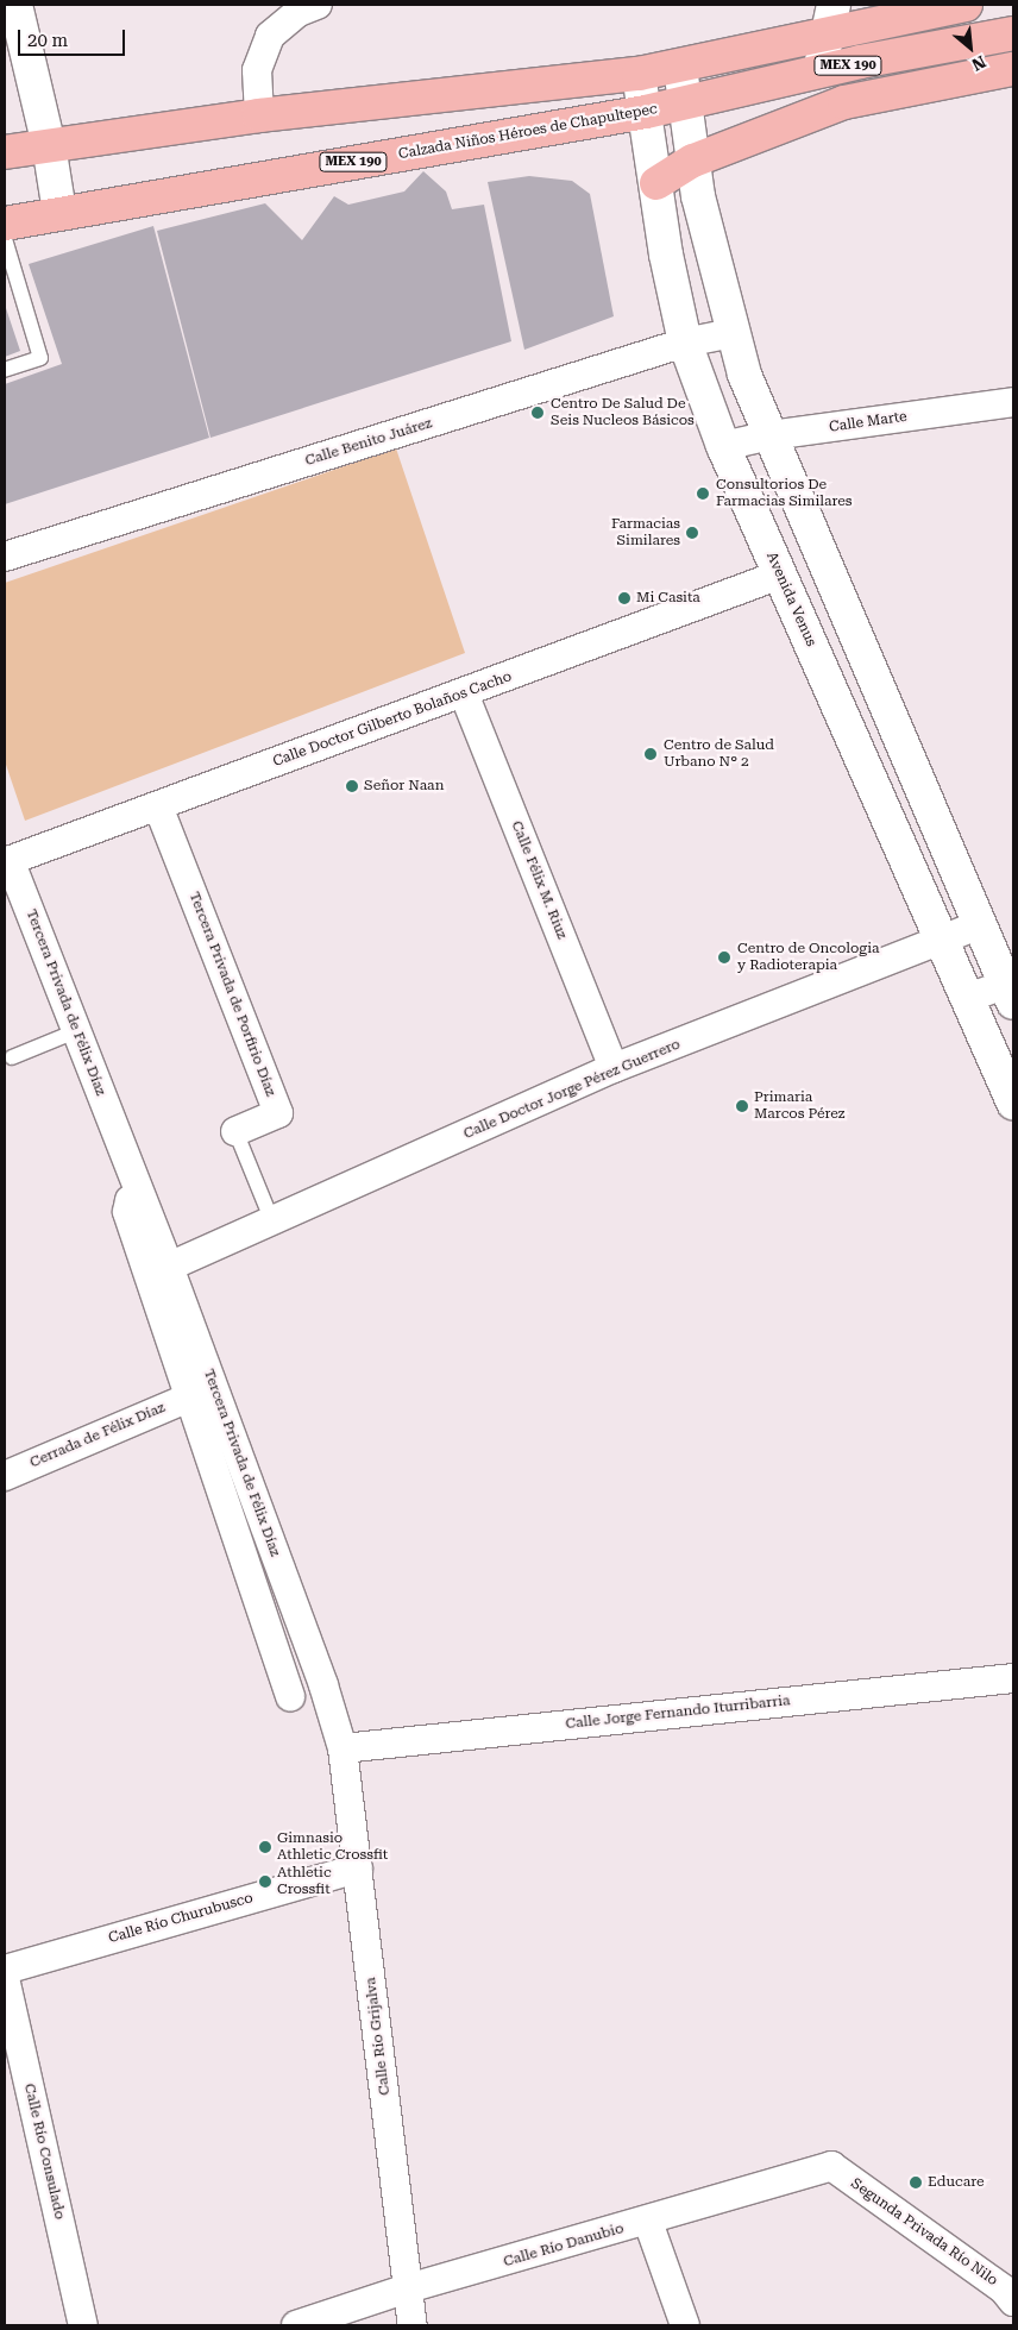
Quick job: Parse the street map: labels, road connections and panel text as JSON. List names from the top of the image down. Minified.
{"streets":{"main road":["MEX 190","Calzada Niños Héroes de Chapultepec","Avenida Venus"],"street":["Calle Marte","Calle Benito Juárez","Calle Doctor Gilberto Bolaños Cacho","Calle Félix M. Riuz","Tercera Privada de Porfirio Díaz","Tercera Privada de Félix Díaz","Calle Doctor Jorge Pérez Guerrero","Cerrada de Félix Díaz","Calle Jorge Fernando Iturribarria","Calle Río Churubusco","Calle Río Grijalva","Calle Río Consulado","Segunda Privada Río Nilo","Calle Río Danubio"]},"crossings":[["MEX 190","Avenida Venus"],["Calzada Niños Héroes de Chapultepec","Avenida Venus"],["Calle Marte","Avenida Venus"],["Calle Benito Juárez","Avenida Venus"],["Avenida Venus","Calle Doctor Gilberto Bolaños Cacho"],["Avenida Venus","Calle Doctor Jorge Pérez Guerrero"],["Calle Doctor Gilberto Bolaños Cacho","Calle Félix M. Riuz"],["Calle Doctor Gilberto Bolaños Cacho","Tercera Privada de Porfirio Díaz"],["Calle Doctor Gilberto Bolaños Cacho","Tercera Privada de Félix Díaz"],["Calle Félix M. Riuz","Calle Doctor Jorge Pérez Guerrero"],["Tercera Privada de Porfirio Díaz","Calle Doctor Jorge Pérez Guerrero"],["Tercera Privada de Félix Díaz","Calle Doctor Jorge Pérez Guerrero"],["Tercera Privada de Félix Díaz","Cerrada de Félix Díaz"],["Tercera Privada de Félix Díaz","Calle Jorge Fernando Iturribarria"],["Tercera Privada de Félix Díaz","Calle Río Grijalva"],["Calle Jorge Fernando Iturribarria","Calle Río Grijalva"],["Calle Río Churubusco","Calle Río Grijalva"],["Calle Río Grijalva","Calle Río Danubio"],["Segunda Privada Río Nilo","Calle Río Danubio"]],"places":["Centro De Salud De Seis Nucleos Básicos","Consultorios De Farmacias Similares","Farmacias Similares","Mi Casita","Centro de Salud Urbano N° 2","Señor Naan","Centro de Oncologia y Radioterapia","Primaria Marcos Pérez","Gimnasio Athletic Crossfit","Athletic Crossfit","Educare"],"scale_bar":"20 m","north":"bottom right"}
